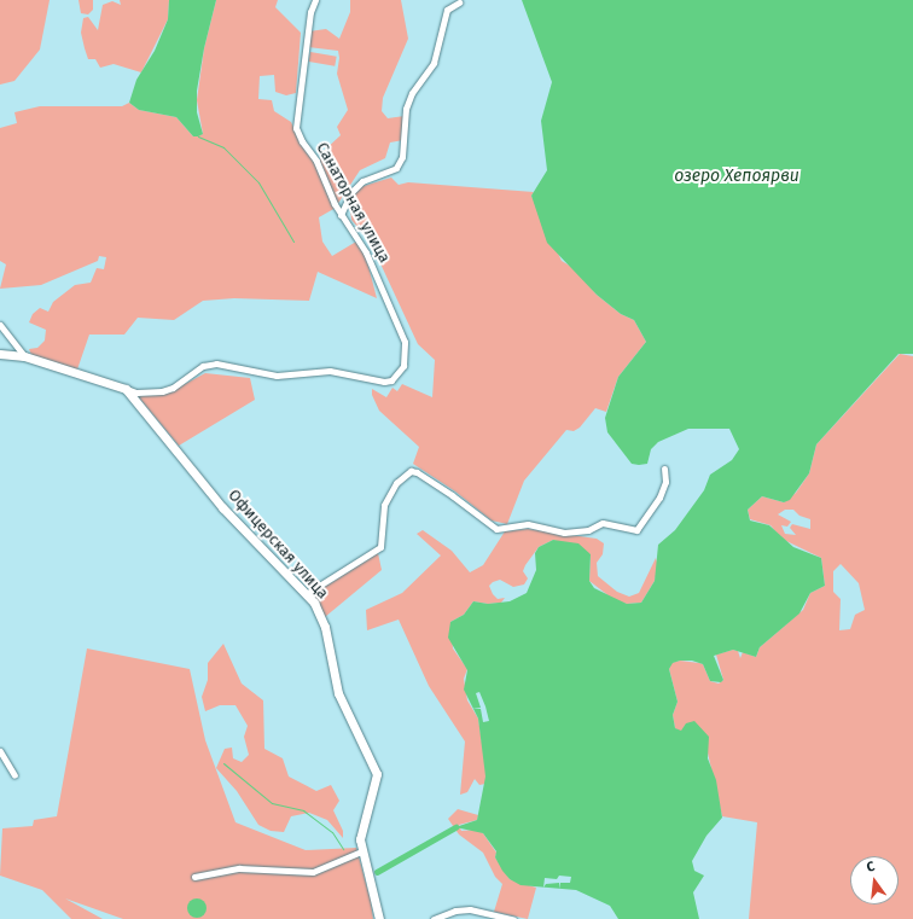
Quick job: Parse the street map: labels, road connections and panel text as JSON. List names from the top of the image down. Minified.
{"streets":{"street":["Санаторная улица","Офицерская улица"]},"crossings":[["Санаторная улица","Офицерская улица"]],"water":["озеро Хепоярви"],"north":"top"}
